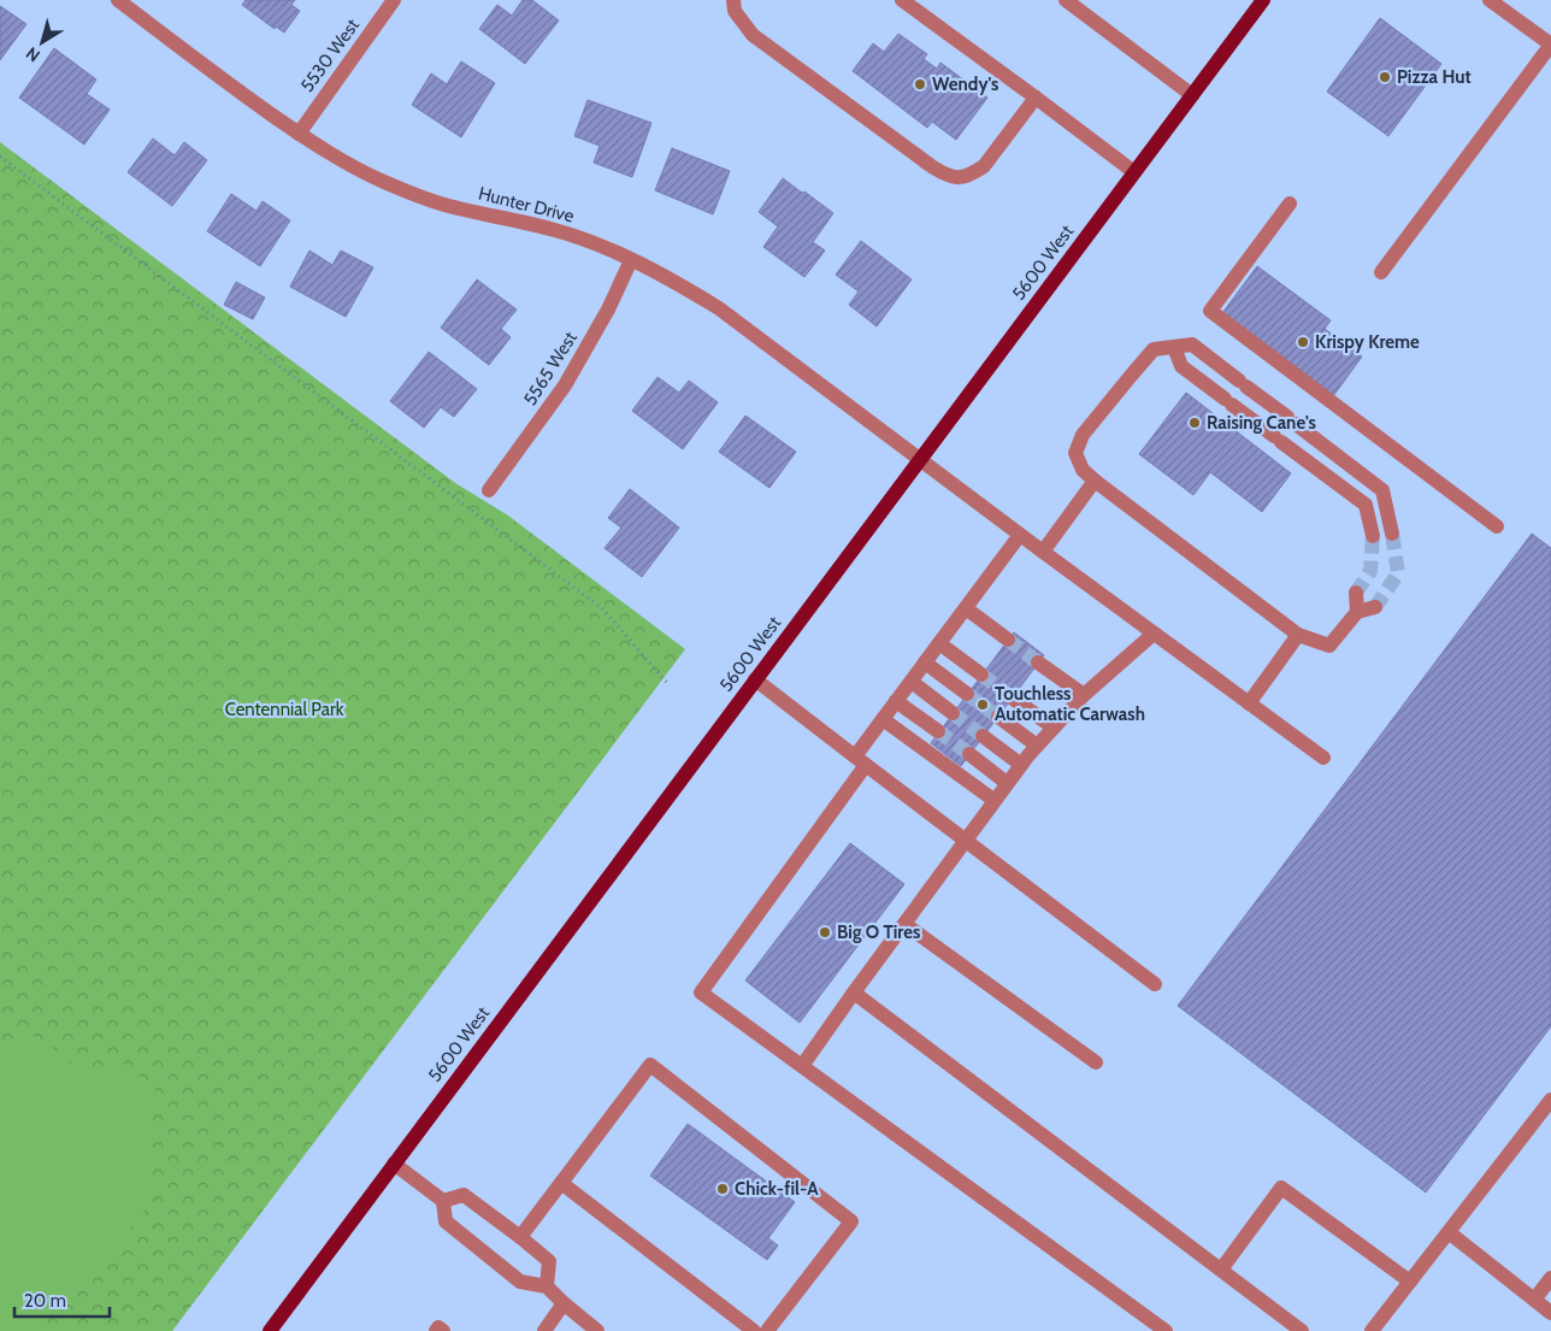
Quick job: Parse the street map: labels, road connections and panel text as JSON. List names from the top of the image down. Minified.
{"streets":{"main road":["5600 West"],"street":["5530 West","Hunter Drive","5565 West"]},"crossings":[["5530 West","Hunter Drive"],["Hunter Drive","5600 West"],["Hunter Drive","5565 West"]],"parks":["Centennial Park"],"places":["Pizza Hut","Wendy's","Krispy Kreme","Raising Cane's","Touchless Automatic Carwash","Big O Tires","Chick-fil-A"],"scale_bar":"20 m","north":"bottom left"}
